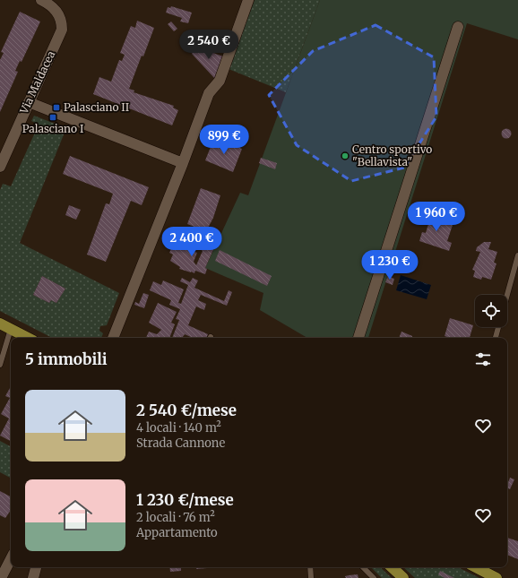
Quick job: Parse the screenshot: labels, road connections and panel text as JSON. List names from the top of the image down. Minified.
{"streets":{"street":["Via Maldacea"]},"places":{"transit":["Palasciano II","Palasciano I"],"other":["Centro sportivo \"Bellavista\""]},"page":{"price":["2 540 €","899 €","1 960 €","2 400 €","1 230 €"],"heading":"5 immobili","list":[{"name":"2 540 €/mese","note":"4 locali · 140 m² · Strada Cannone"},{"name":"1 230 €/mese","note":"2 locali · 76 m² · Appartamento"}]}}
